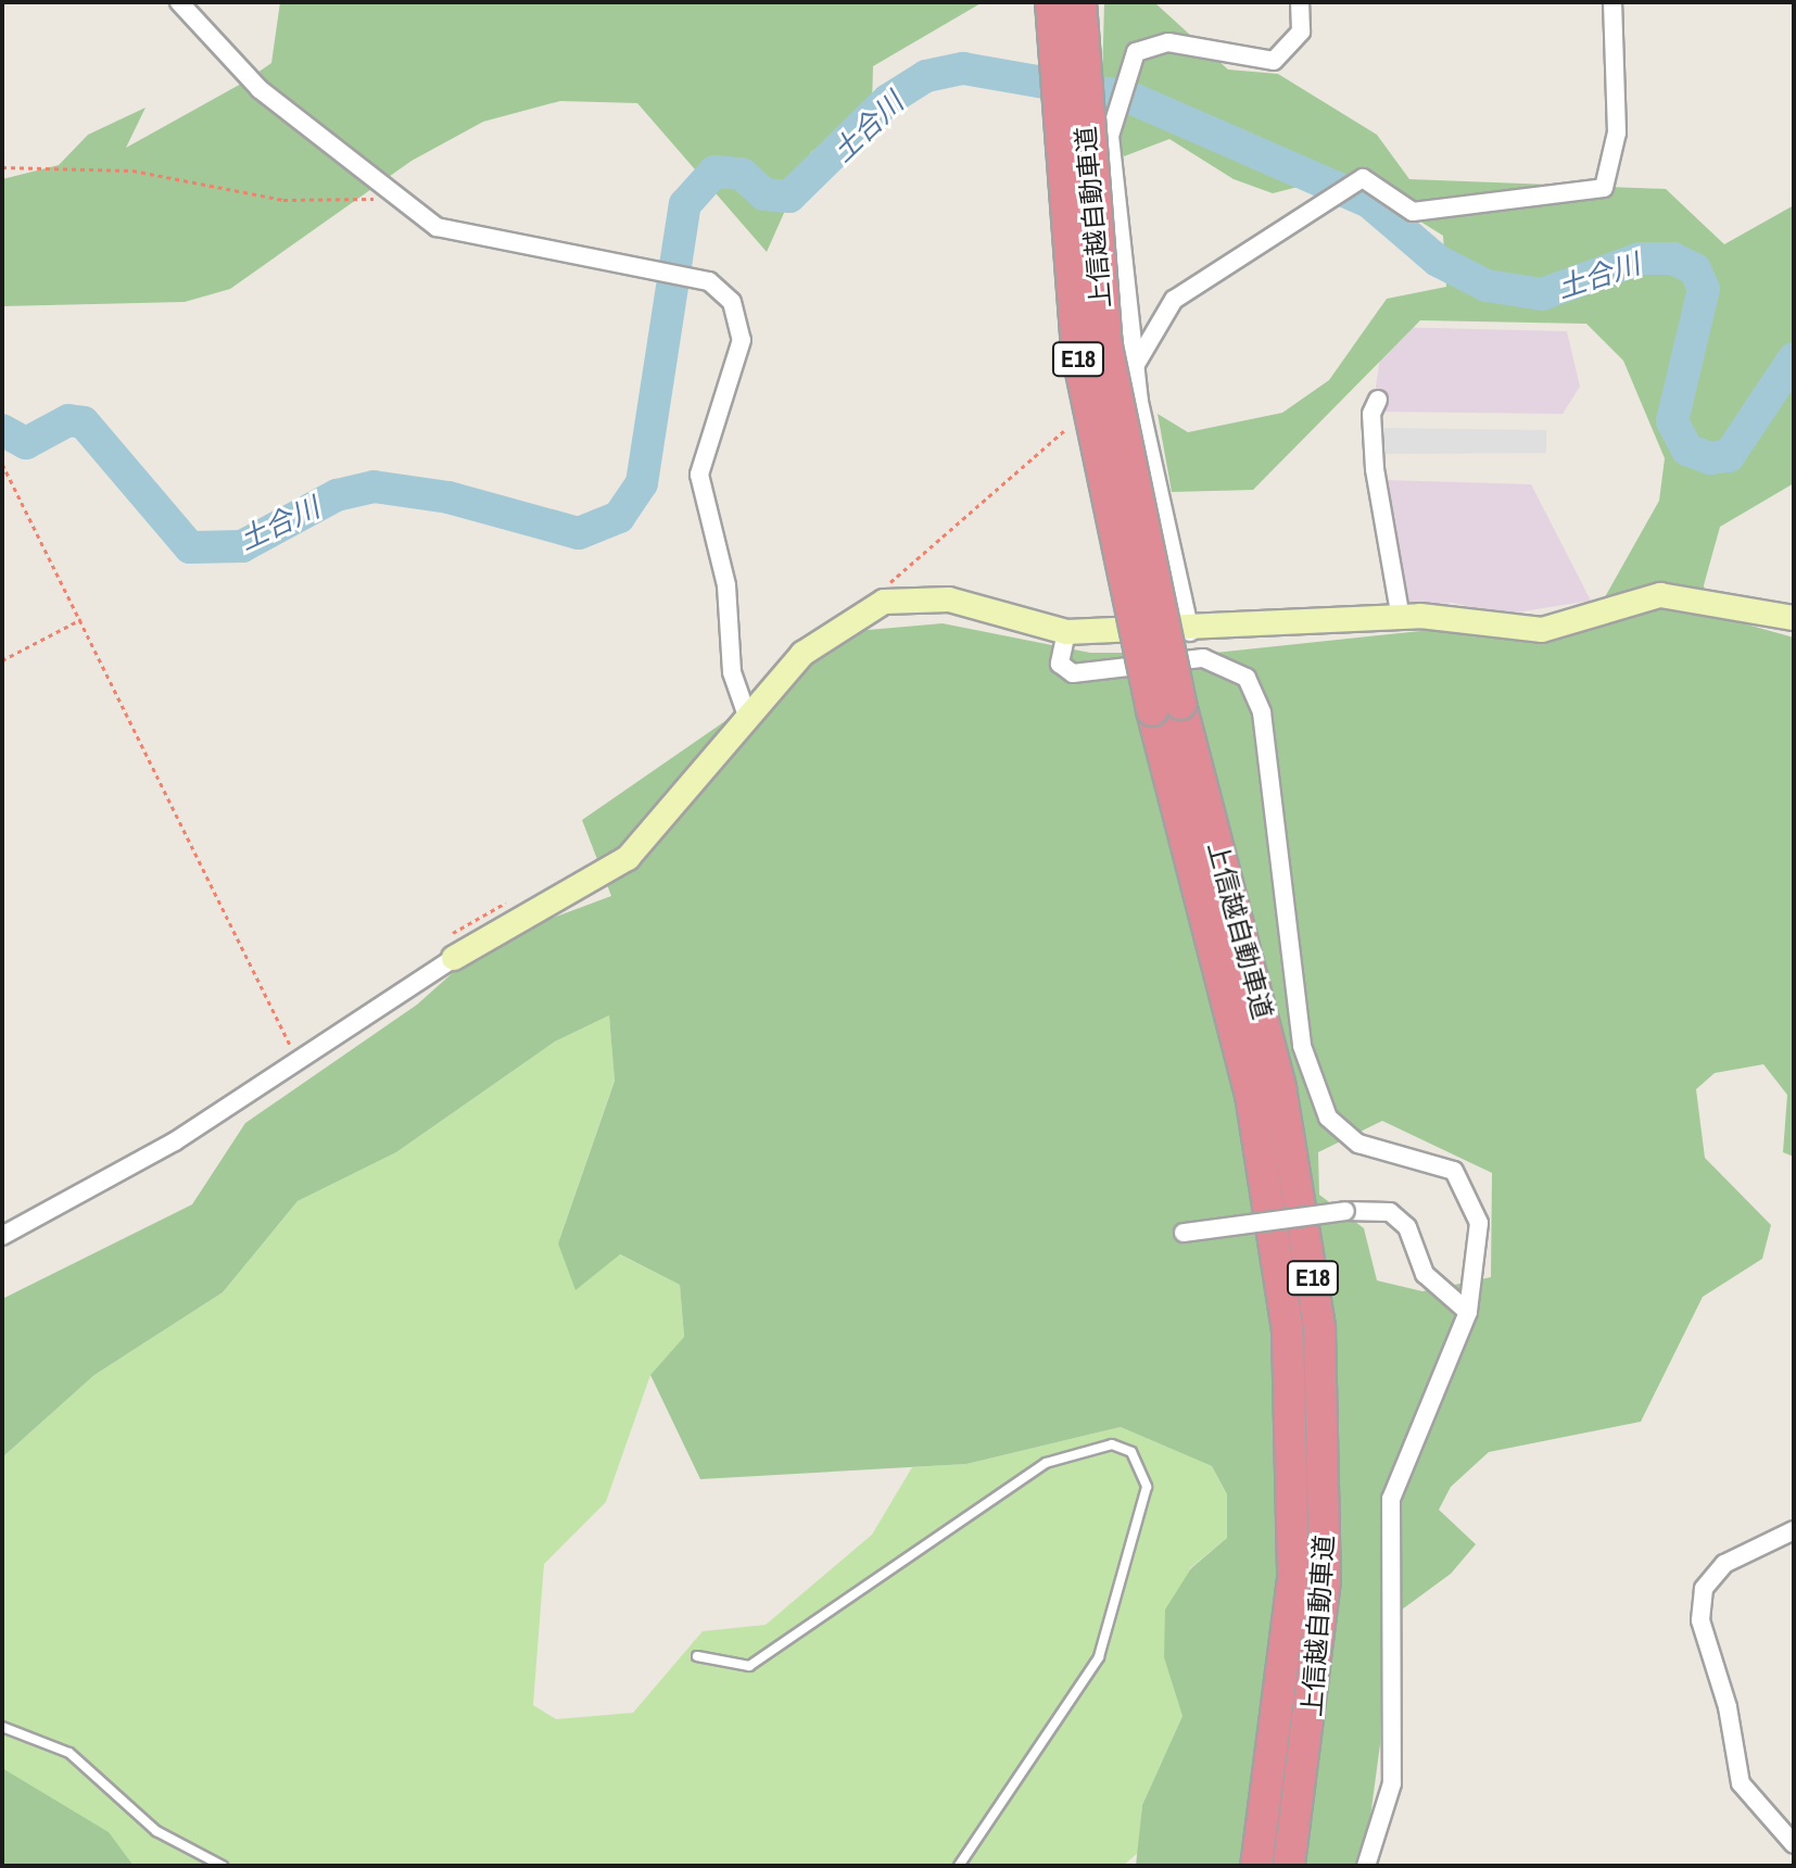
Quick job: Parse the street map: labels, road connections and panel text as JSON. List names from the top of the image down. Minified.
{"streets":{"highway":["上信越自動車道","E18"]},"water":["土合川"]}
